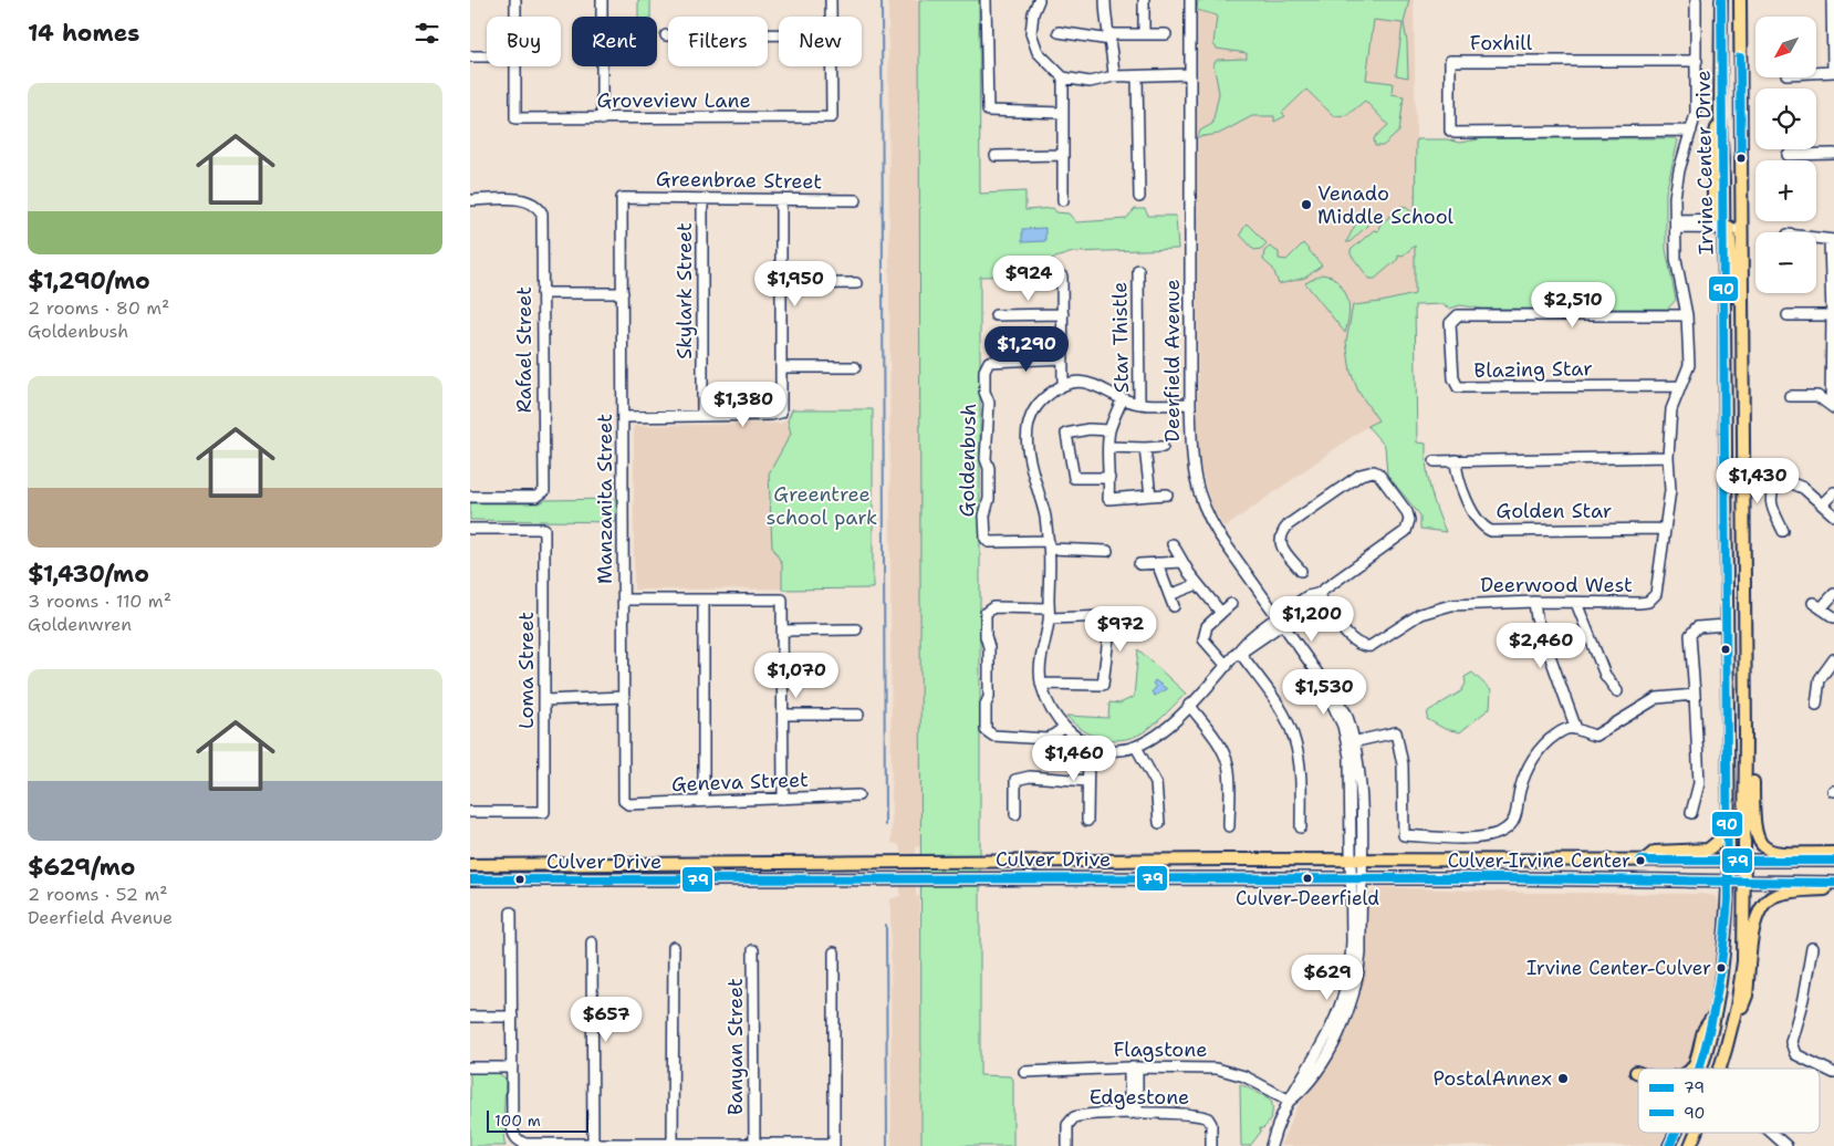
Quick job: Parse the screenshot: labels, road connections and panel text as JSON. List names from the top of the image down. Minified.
{"streets":{"main road":["Irvine Center Drive","Culver Drive"],"street":["Foxhill","Groveview Lane","Greenbrae Street","Skylark Street","Star Thistle","Rafael Street","Deerfield Avenue","Blazing Star","Goldenbush","Manzanita Street","Golden Star","Deerwood West","Loma Street","Geneva Street","Banyan Street","Flagstone","Edgestone"]},"crossings":[["Foxhill","Deerwood West"],["Irvine Center Drive","Culver Drive"],["Greenbrae Street","Skylark Street"],["Greenbrae Street","Manzanita Street"],["Deerfield Avenue","Culver Drive"],["Deerfield Avenue","Flagstone"],["Blazing Star","Deerwood West"],["Manzanita Street","Geneva Street"],["Golden Star","Deerwood West"]],"parks":["Greentree school park"],"places":["Venado Middle School","Culver-Irvine Center","Culver-Deerfield","Irvine Center-Culver","PostalAnnex"],"lines":["transit line 90","transit line 79"],"legend":["79","90"],"scale_bar":"100 m","north":"bottom left","page":{"heading":"14 homes","map_buttons":["+","−"],"chip":["Buy","Rent","Filters","New"],"list":[{"name":"$1,290/mo","note":"2 rooms · 80 m² · Goldenbush"},{"name":"$1,430/mo","note":"3 rooms · 110 m² · Goldenwren"},{"name":"$629/mo","note":"2 rooms · 52 m² · Deerfield Avenue"}],"price":["$924","$1,950","$2,510","$1,290","$1,380","$1,430","$1,200","$972","$2,460","$1,070","$1,530","$1,460","$629","$657"],"scale":"100 m"}}
